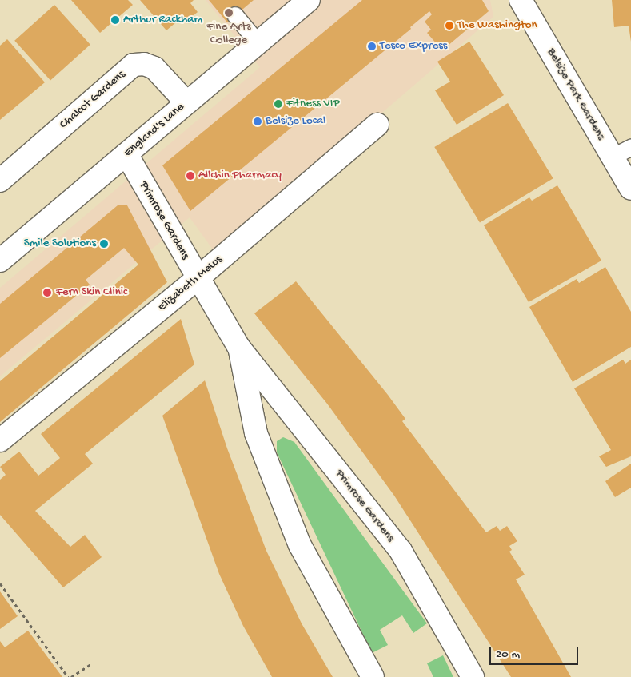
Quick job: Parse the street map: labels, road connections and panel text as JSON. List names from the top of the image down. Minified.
{"streets":{"street":["Belsize Park Gardens","Chalcot Gardens","England's Lane","Primrose Gardens","Elizabeth Mews"]},"crossings":[["Chalcot Gardens","England's Lane"],["England's Lane","Primrose Gardens"],["Primrose Gardens","Elizabeth Mews"]],"places":["Fine Arts College","Arthur Rackham","The Washington","Tesco Express","Fitness VIP","Belsize Local","Allchin Pharmacy","Smile Solutions","Fern Skin Clinic"],"scale_bar":"20 m"}
